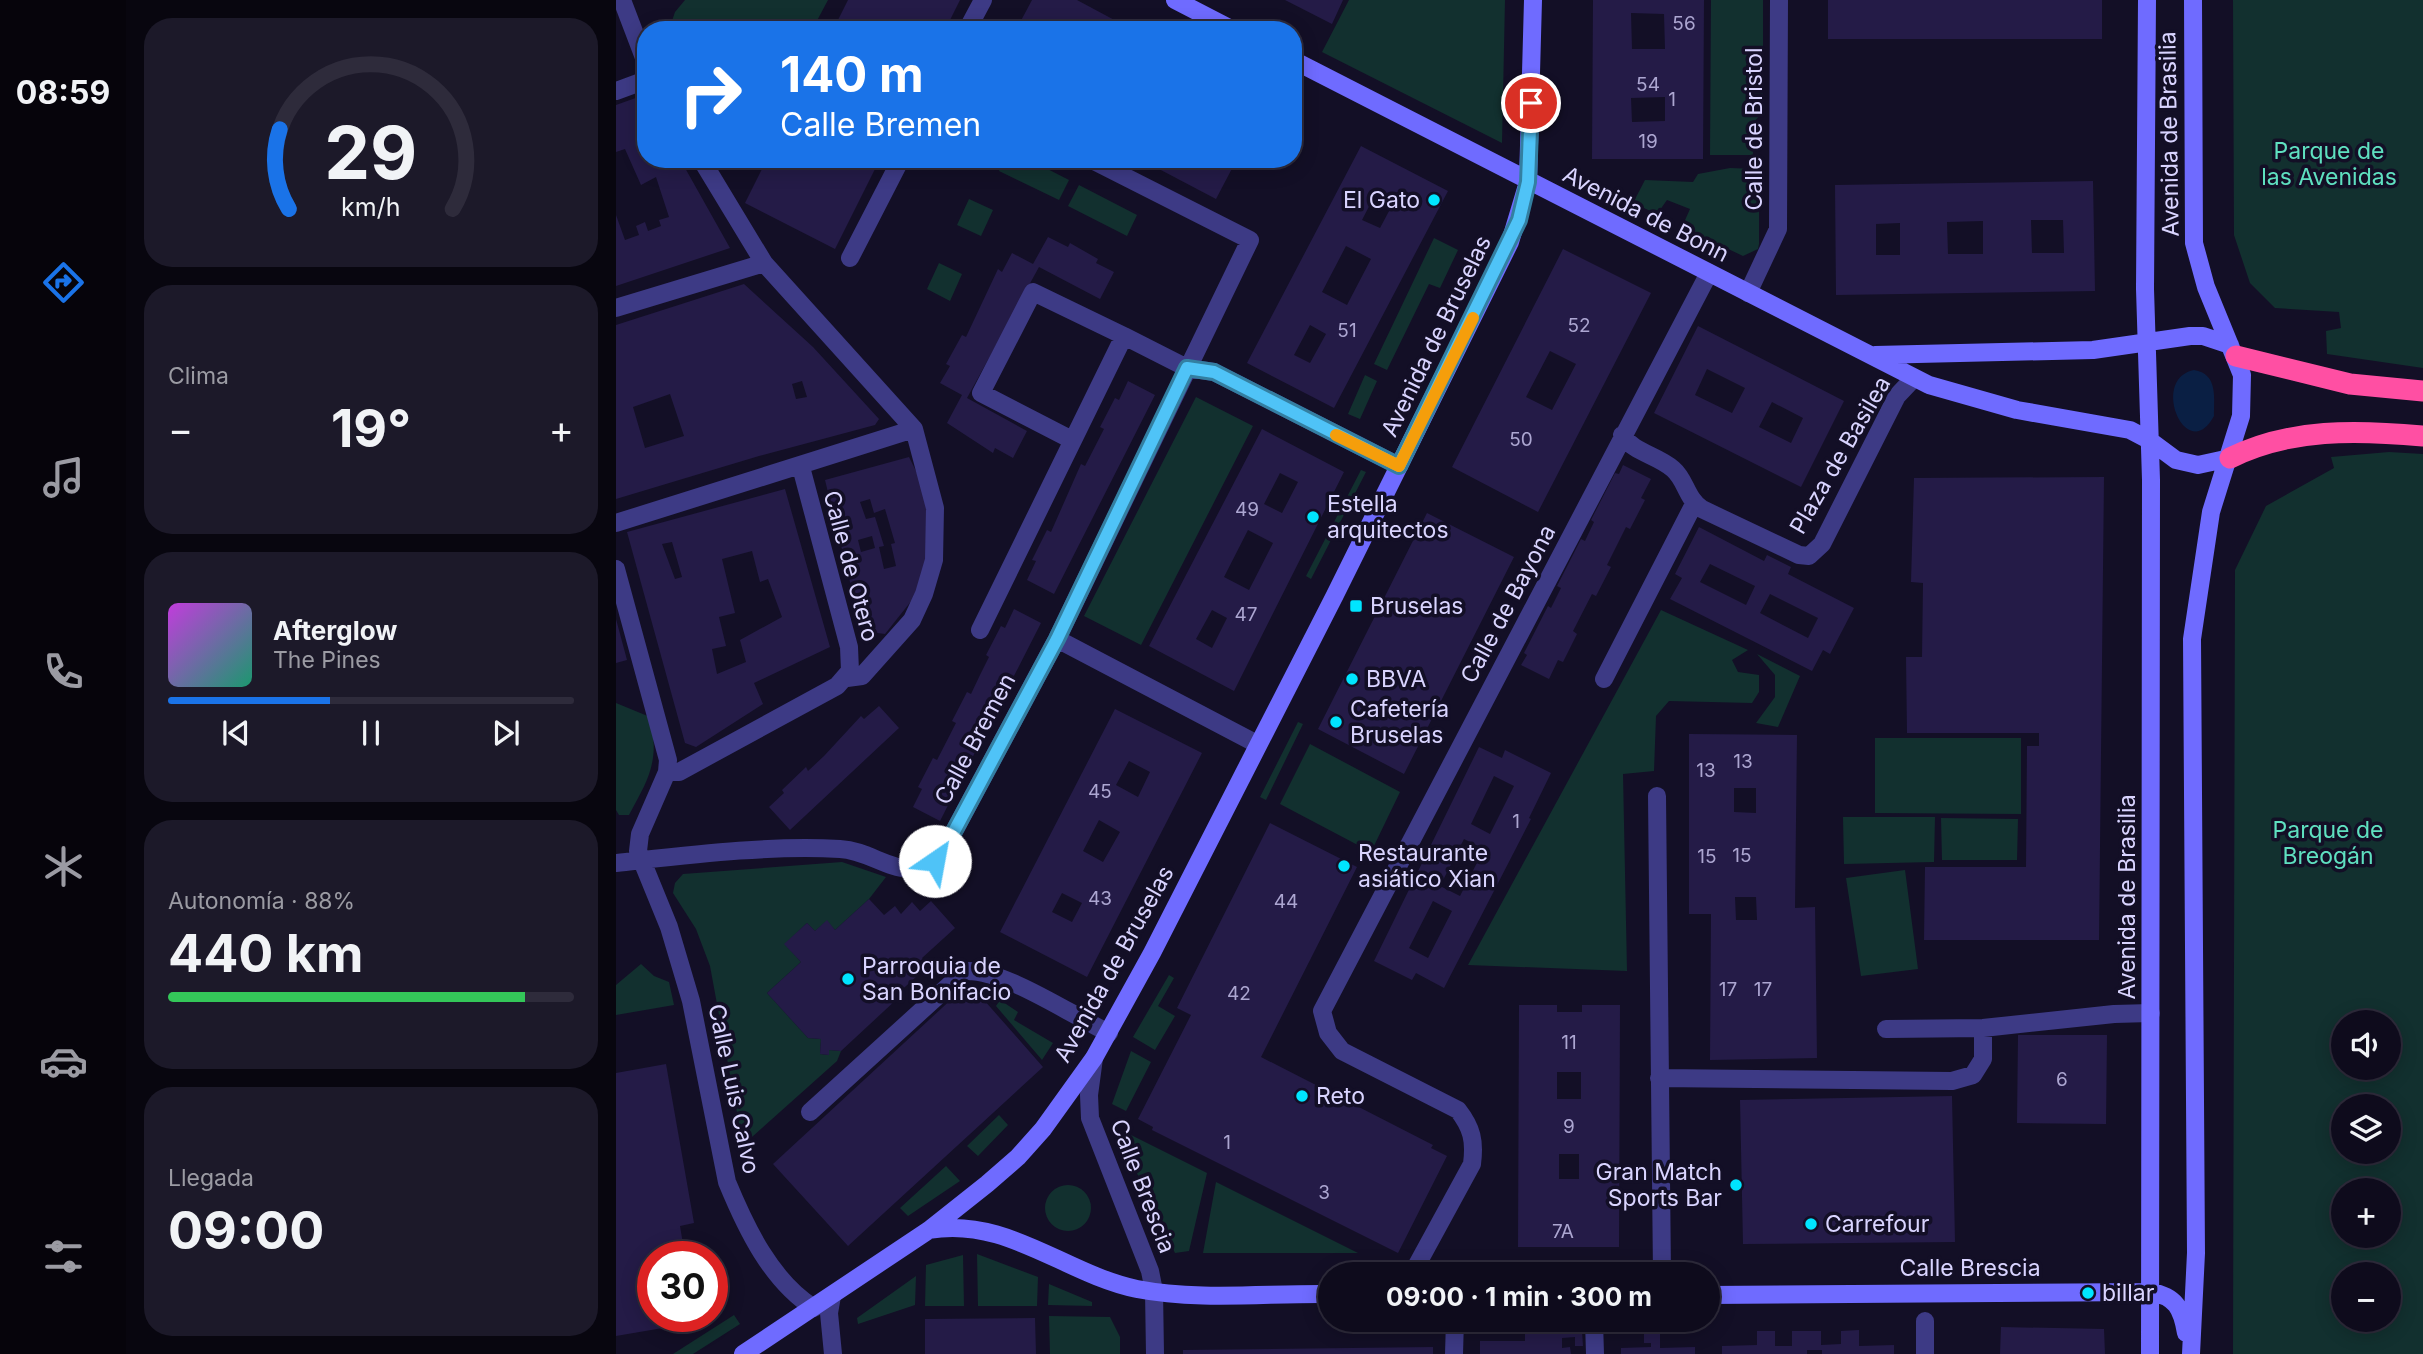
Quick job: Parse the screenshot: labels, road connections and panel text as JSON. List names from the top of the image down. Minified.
{"streets":{"street":["Calle de Bristol","Avenida de Brasilia","Avenida de Bonn","Avenida de Bruselas","Plaza de Basilea","Calle de Otero","Calle de Bayona","Calle Bremen","Calle Luis Calvo","Calle Brescia"]},"crossings":[["Calle de Bristol","Avenida de Bonn"],["Avenida de Brasilia","Avenida de Bonn"],["Avenida de Brasilia","Calle Brescia"],["Avenida de Bonn","Avenida de Bruselas"],["Avenida de Bonn","Plaza de Basilea"],["Avenida de Bonn","Calle de Bayona"],["Avenida de Bruselas","Calle Luis Calvo"],["Avenida de Bruselas","Calle Brescia"],["Calle Bremen","Calle Luis Calvo"]],"parks":["Parque de las Avenidas","Parque de Breogán"],"places":{"other":["El Gato","Estella arquitectos","BBVA","Cafetería Bruselas","Restaurante asiático Xian","Parroquia de San Bonifacio","Reto","Gran Match Sports Bar","Carrefour","billar"],"transit":["Bruselas"]},"house_numbers":["56","54","1","19","52","51","50","49","47","13","13","45","1","15","15","43","44","17","17","42","11","6","9","1","3","7A"],"page":{"tabs":"08:59","turn":["140 m","Calle Bremen"],"tile":["Clima",["Autonomía · 88%","440 km"],["Llegada","09:00"]],"heat":["−","19°","+"],"song":["Afterglow","The Pines"],"map_buttons":["+","−"],"limit":"30","trip":"09:00 · 1 min · 300 m","gauge":["29","km/h"]}}
